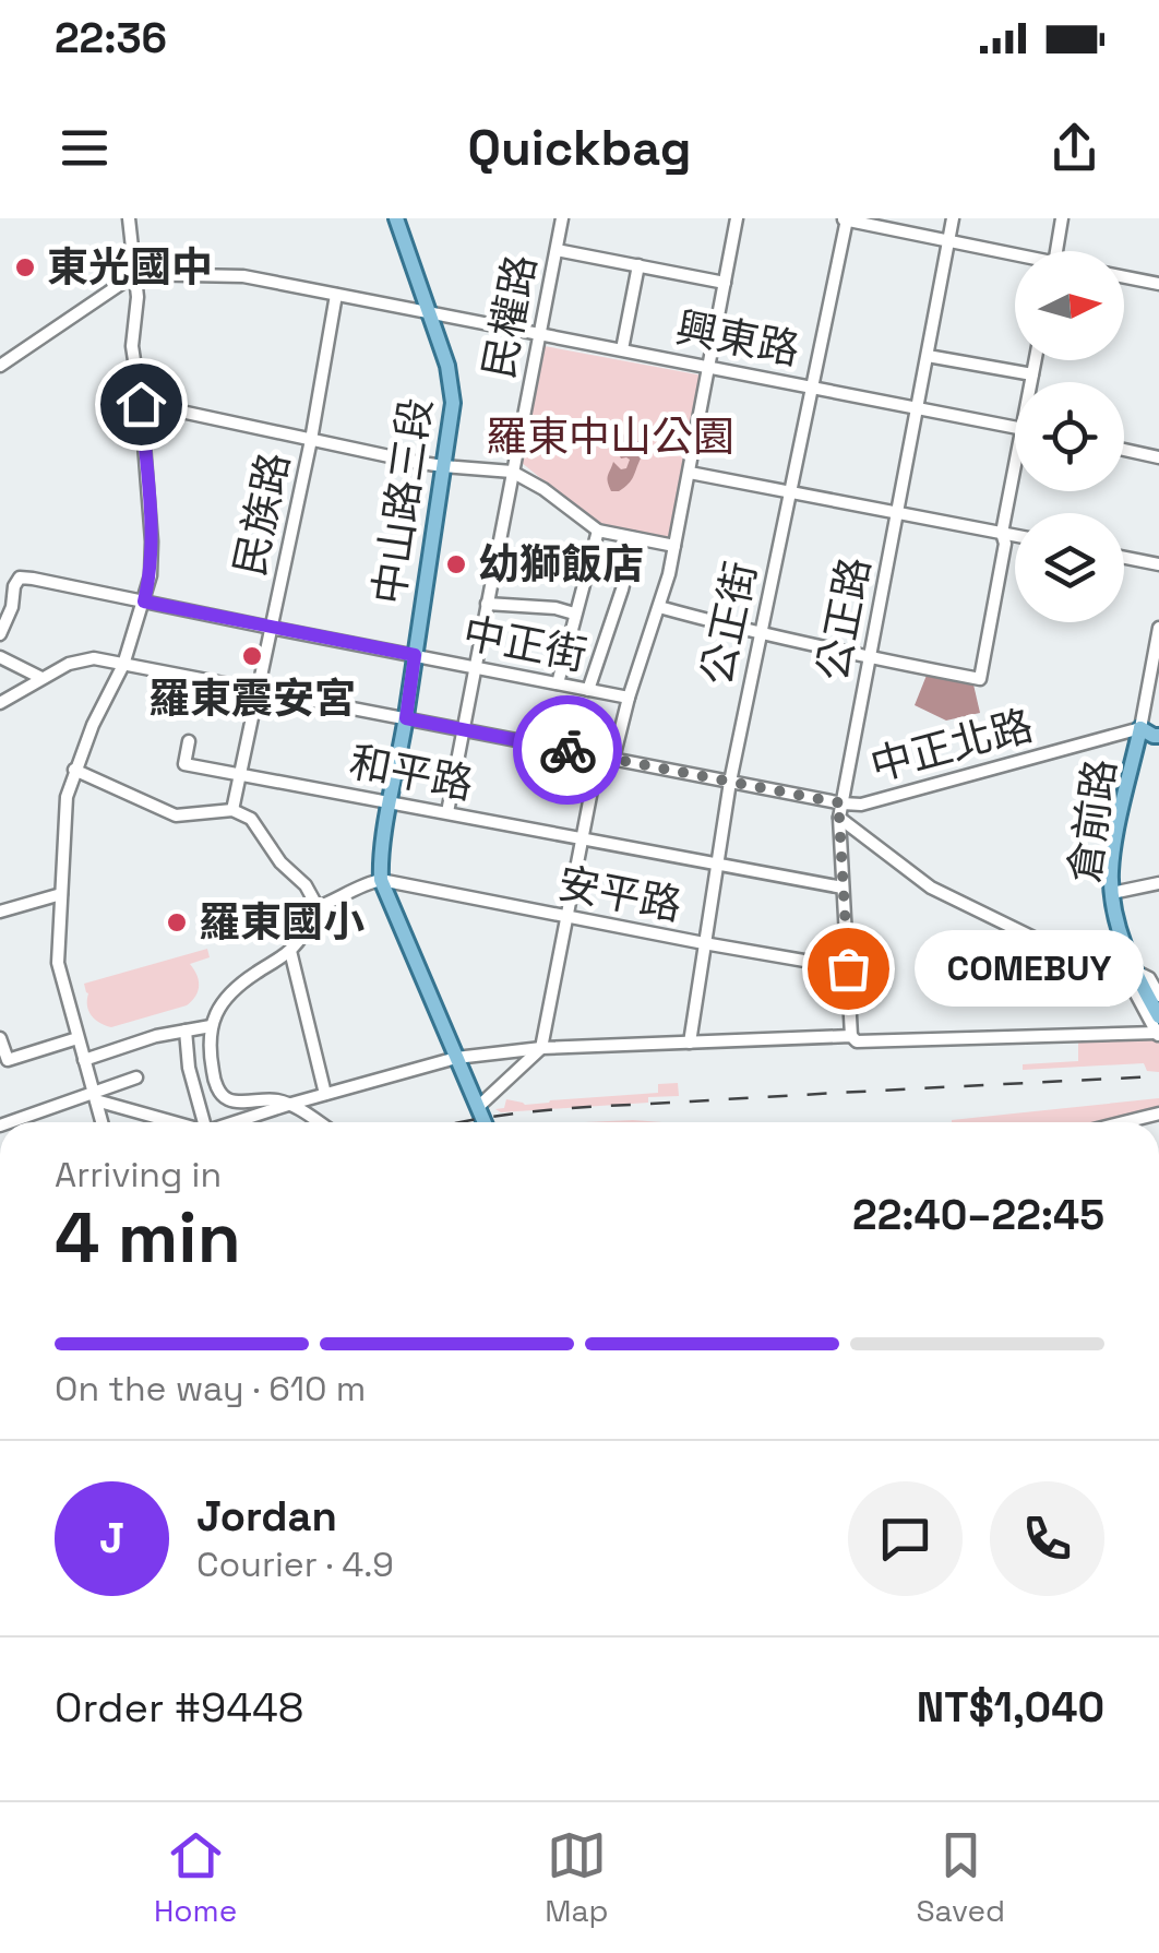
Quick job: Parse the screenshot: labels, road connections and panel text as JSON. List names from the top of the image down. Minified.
{"streets":{"main road":["中山路三段","中正北路","倉前路"],"street":["民權路","興東路","民族路","公正路","公正街","中正街","和平路","安平路"]},"crossings":[["民權路","興東路"],["民權路","中正街"],["民權路","中正北路"],["民權路","和平路"],["興東路","中山路三段"],["興東路","民族路"],["興東路","公正路"],["興東路","公正街"],["中山路三段","中正街"],["中山路三段","中正北路"],["中山路三段","和平路"],["中山路三段","安平路"],["民族路","中正街"],["民族路","中正北路"],["民族路","和平路"],["公正路","中正北路"],["公正路","和平路"],["公正路","安平路"],["公正街","中正北路"],["公正街","和平路"],["公正街","安平路"],["中正北路","倉前路"]],"parks":["羅東中山公園"],"places":["東光國中","幼獅飯店","羅東震安宮","羅東國小","COMEBUY"],"north":"right","page":{"status":"22:36","header":"Quickbag","bubble":"COMEBUY","heading":["4 min","Arriving in","22:40–22:45"],"panel":["Jordan","Courier · 4.9","Order #9448","NT$1,040"],"bar":"On the way · 610 m","round":"J","tabs":["Home","Map","Saved"]}}
